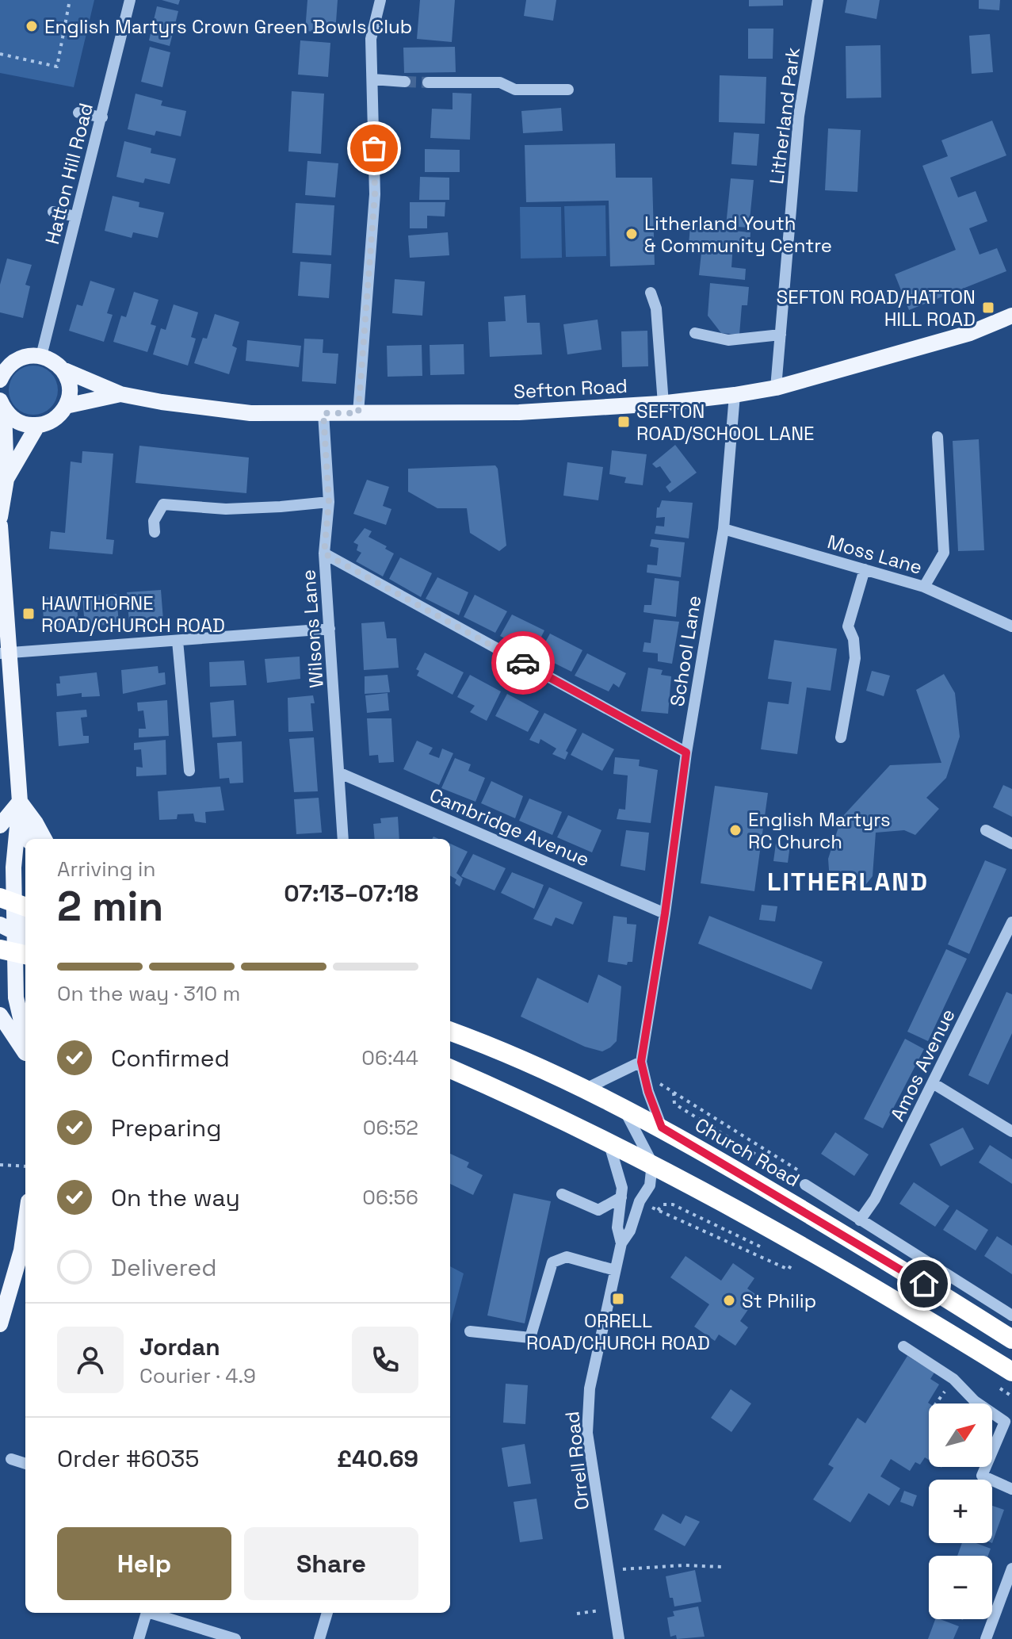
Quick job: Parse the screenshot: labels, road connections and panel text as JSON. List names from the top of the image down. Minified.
{"streets":{"highway":["Church Road"],"main road":["Sefton Road"],"street":["Litherland Park","Hatton Hill Road","Moss Lane","Wilsons Lane","School Lane","Cambridge Avenue","Amos Avenue","Orrell Road"]},"crossings":[["Litherland Park","Sefton Road"],["Sefton Road","Wilsons Lane"],["Sefton Road","School Lane"],["Moss Lane","School Lane"],["Wilsons Lane","Cambridge Avenue"],["School Lane","Cambridge Avenue"],["School Lane","Church Road"],["Amos Avenue","Church Road"]],"districts":["LITHERLAND"],"places":{"other":["English Martyrs Crown Green Bowls Club","Litherland Youth & Community Centre","English Martyrs RC Church","St Philip"],"transit":["SEFTON ROAD/HATTON HILL ROAD","SEFTON ROAD/SCHOOL LANE","HAWTHORNE ROAD/CHURCH ROAD","ORRELL ROAD/CHURCH ROAD"]},"north":"top right","page":{"heading":["2 min","Arriving in","07:13–07:18"],"panel":["Jordan","Courier · 4.9","Order #6035","£40.69"],"bar":"On the way · 310 m","list":[["Confirmed","06:44"],["Preparing","06:52"],["On the way","06:56"],"Delivered"],"map_buttons":["+","−"],"buttons":["Help","Share"]}}
